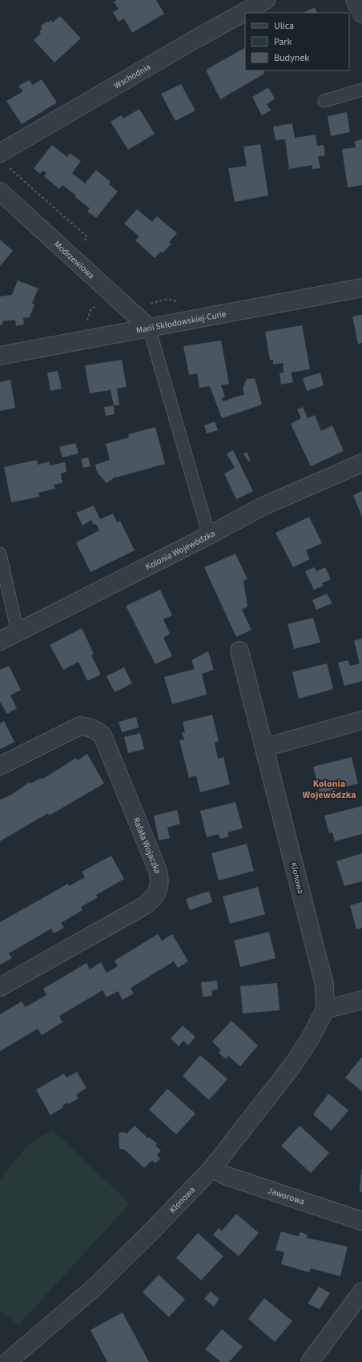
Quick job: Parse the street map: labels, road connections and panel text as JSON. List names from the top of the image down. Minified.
{"streets":{"street":["Wschodnia","Modrzewiowa","Marii Skłodowskiej-Curie","Kolonia Wojewódzka","Rafała Wojaczka","Klonowa","Jaworowa"]},"crossings":[["Modrzewiowa","Marii Skłodowskiej-Curie"],["Klonowa","Jaworowa"]],"districts":["Kolonia Wojewódzka"],"legend":["Ulica","Park","Budynek"]}
